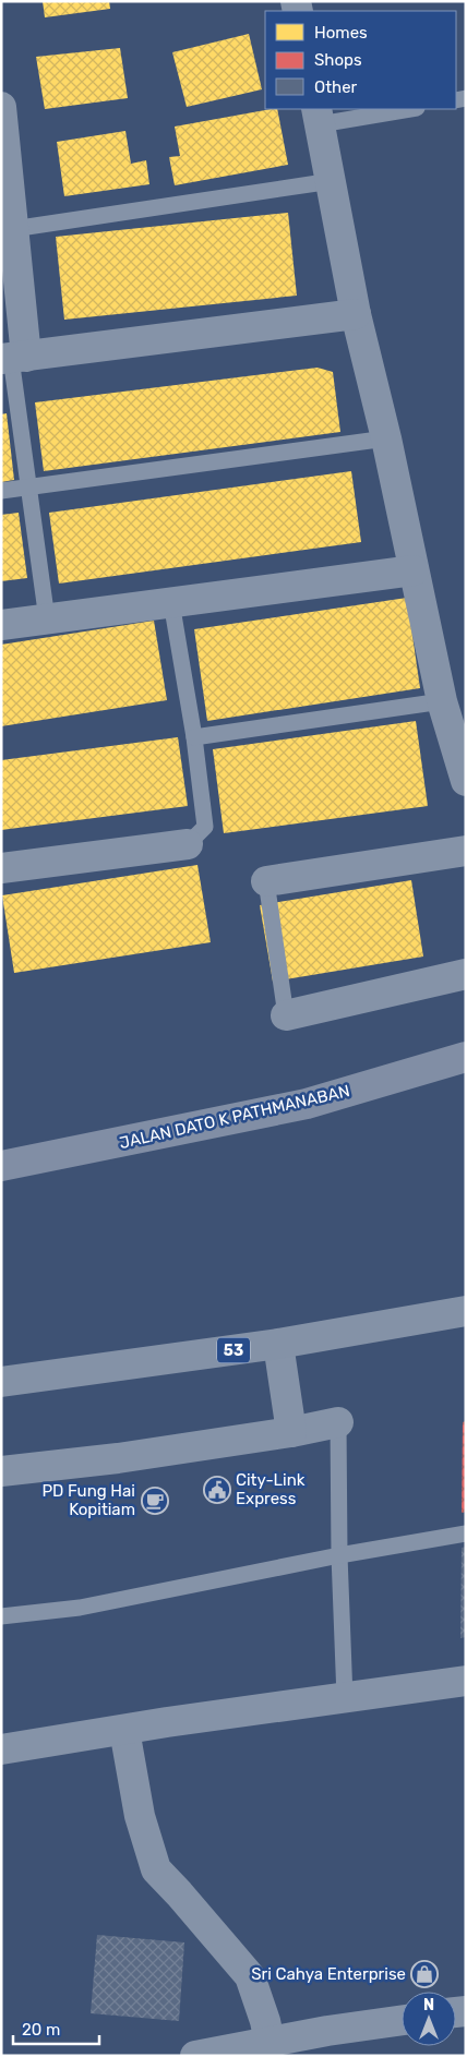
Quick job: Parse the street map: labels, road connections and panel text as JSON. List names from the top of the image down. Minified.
{"streets":{"main road":["53"],"street":["JALAN DATO K PATHMANABAN"]},"places":{"public building":["City-Link Express"],"cafe":["PD Fung Hai Kopitiam"],"shop":["Sri Cahya Enterprise"]},"legend":["Homes","Shops","Other"],"scale_bar":"20 m","north":"top"}
